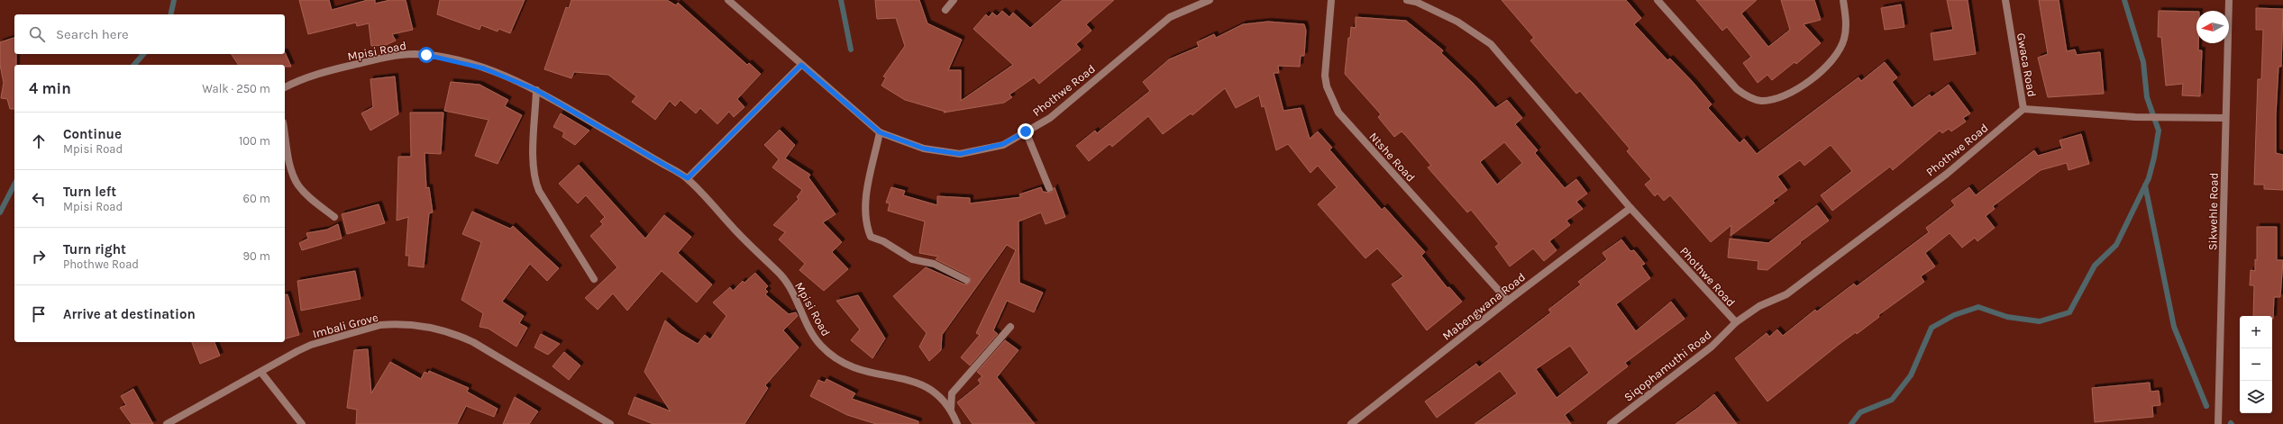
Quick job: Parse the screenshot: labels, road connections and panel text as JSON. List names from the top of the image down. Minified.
{"streets":{"street":["Mpisi Road","Gwaca Road","Phothwe Road","Ntshe Road","Sikwehle Road","Mabengwana Road","Imbali Grove","Siqophamuthi Road"]},"crossings":[["Gwaca Road","Phothwe Road"],["Gwaca Road","Sikwehle Road"],["Phothwe Road","Mabengwana Road"],["Phothwe Road","Siqophamuthi Road"],["Ntshe Road","Mabengwana Road"]],"north":"left","page":{"search":"Search here","heading":["4 min","Walk · 250 m"],"list":[["Continue","Mpisi Road","100 m"],["Turn left","Mpisi Road","60 m"],["Turn right","Phothwe Road","90 m"],"Arrive at destination"],"map_buttons":["+","−"]}}
